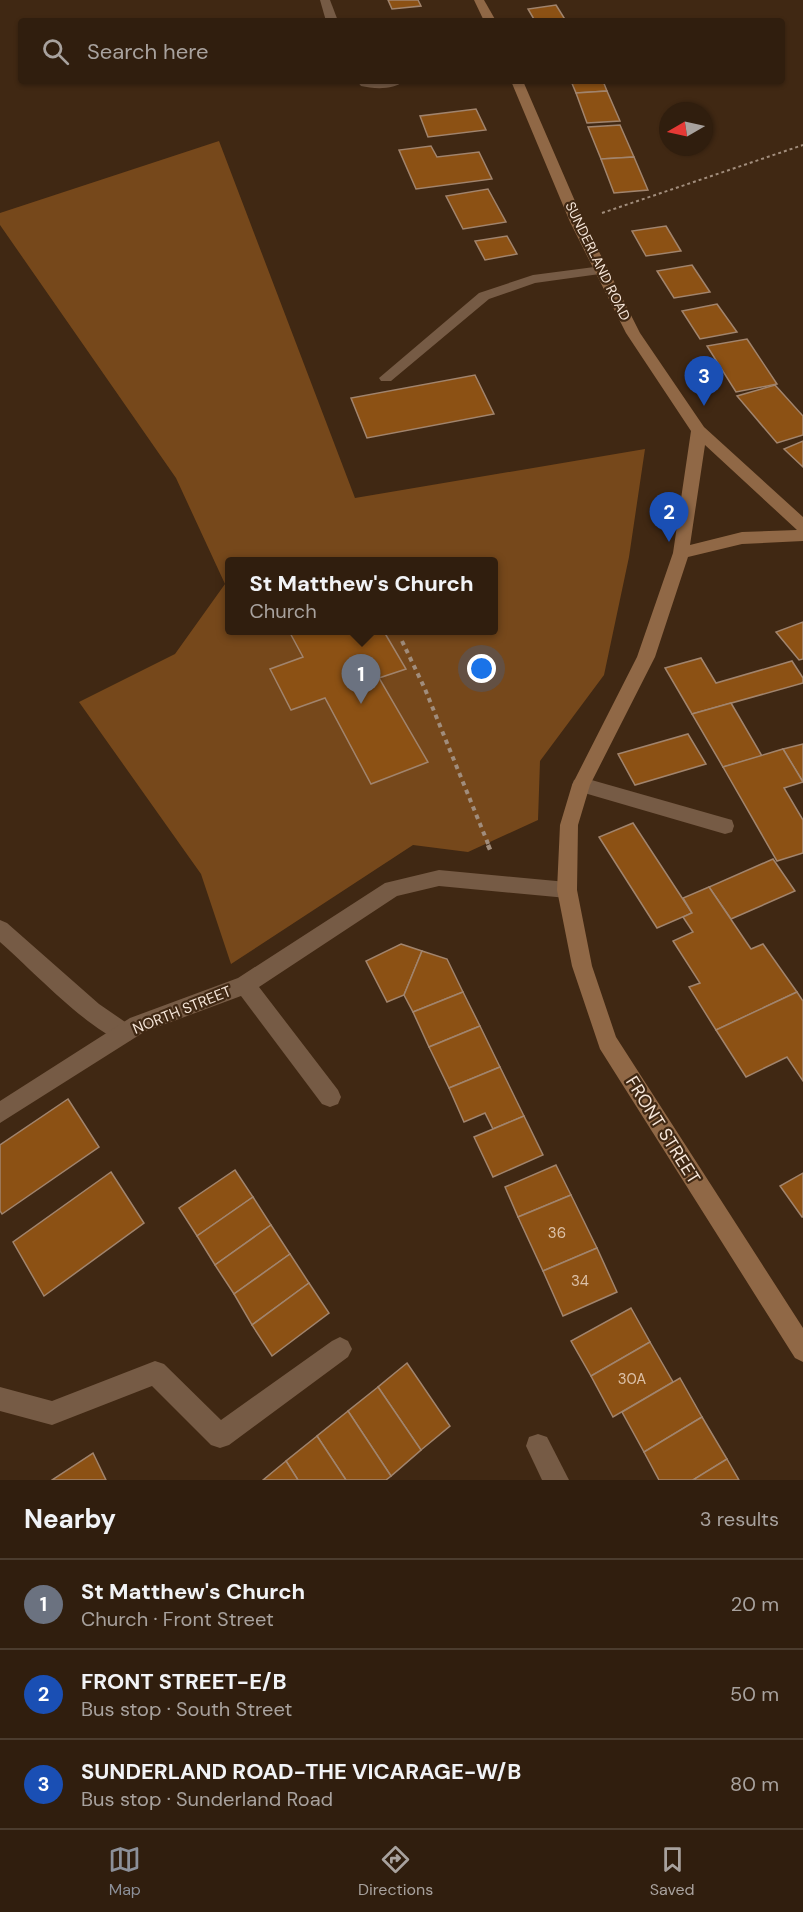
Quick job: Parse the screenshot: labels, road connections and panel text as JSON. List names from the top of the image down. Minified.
{"streets":{"street":["SUNDERLAND ROAD","NORTH STREET","FRONT STREET"]},"crossings":[["SUNDERLAND ROAD","FRONT STREET"]],"house_numbers":["36","34","30A"],"north":"left","page":{"search":"Search here","pins":["3","2","1"],"popup":["St Matthew's Church","Church"],"heading":["Nearby","3 results"],"list":[{"mark":"1","name":"St Matthew's Church","note":"Church · Front Street","value":"20 m"},{"mark":"2","name":"FRONT STREET-E/B","note":"Bus stop · South Street","value":"50 m"},{"mark":"3","name":"SUNDERLAND ROAD-THE VICARAGE-W/B","note":"Bus stop · Sunderland Road","value":"80 m"}],"nav":["Map","Directions","Saved"]}}
